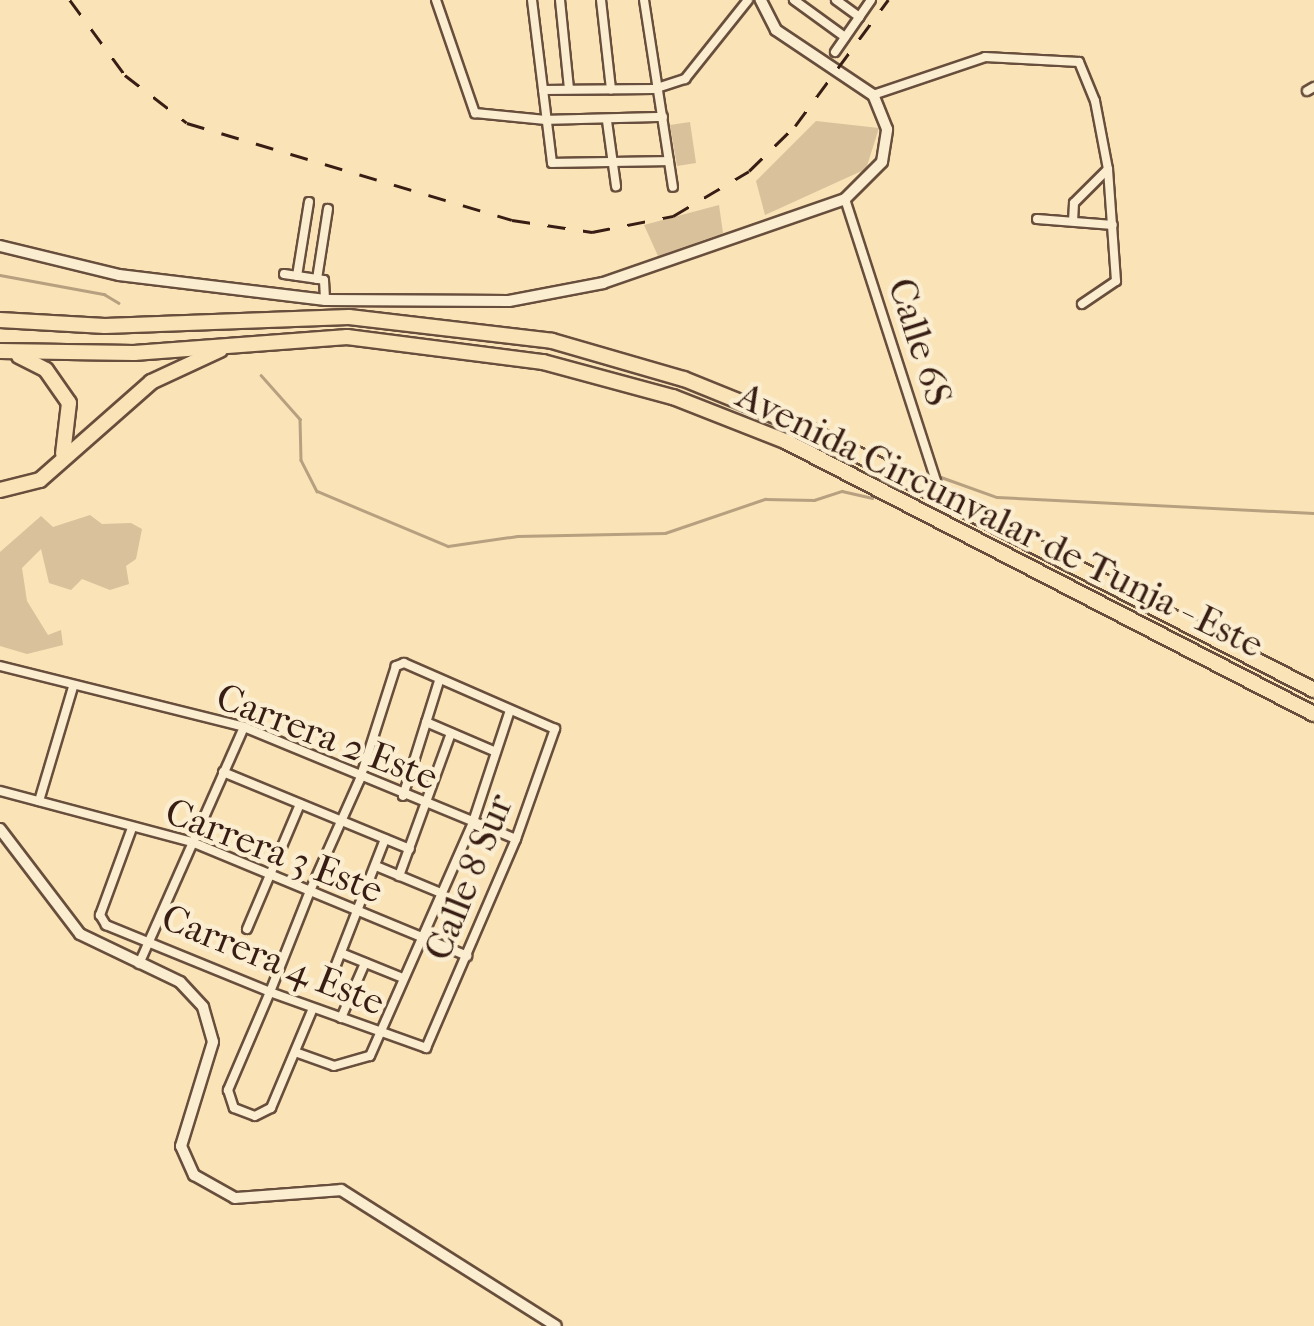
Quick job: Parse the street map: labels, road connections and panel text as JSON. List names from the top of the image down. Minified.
{"streets":{"highway":["Avenida Circunvalar de Tunja - Este"],"street":["Calle 6S","Carrera 2 Este","Carrera 3 Este","Calle 8 Sur","Carrera 4 Este"]},"crossings":[["Calle 6S","Avenida Circunvalar de Tunja - Este"],["Carrera 2 Este","Calle 8 Sur"],["Carrera 3 Este","Calle 8 Sur"],["Carrera 3 Este","Carrera 4 Este"],["Calle 8 Sur","Carrera 4 Este"]]}
